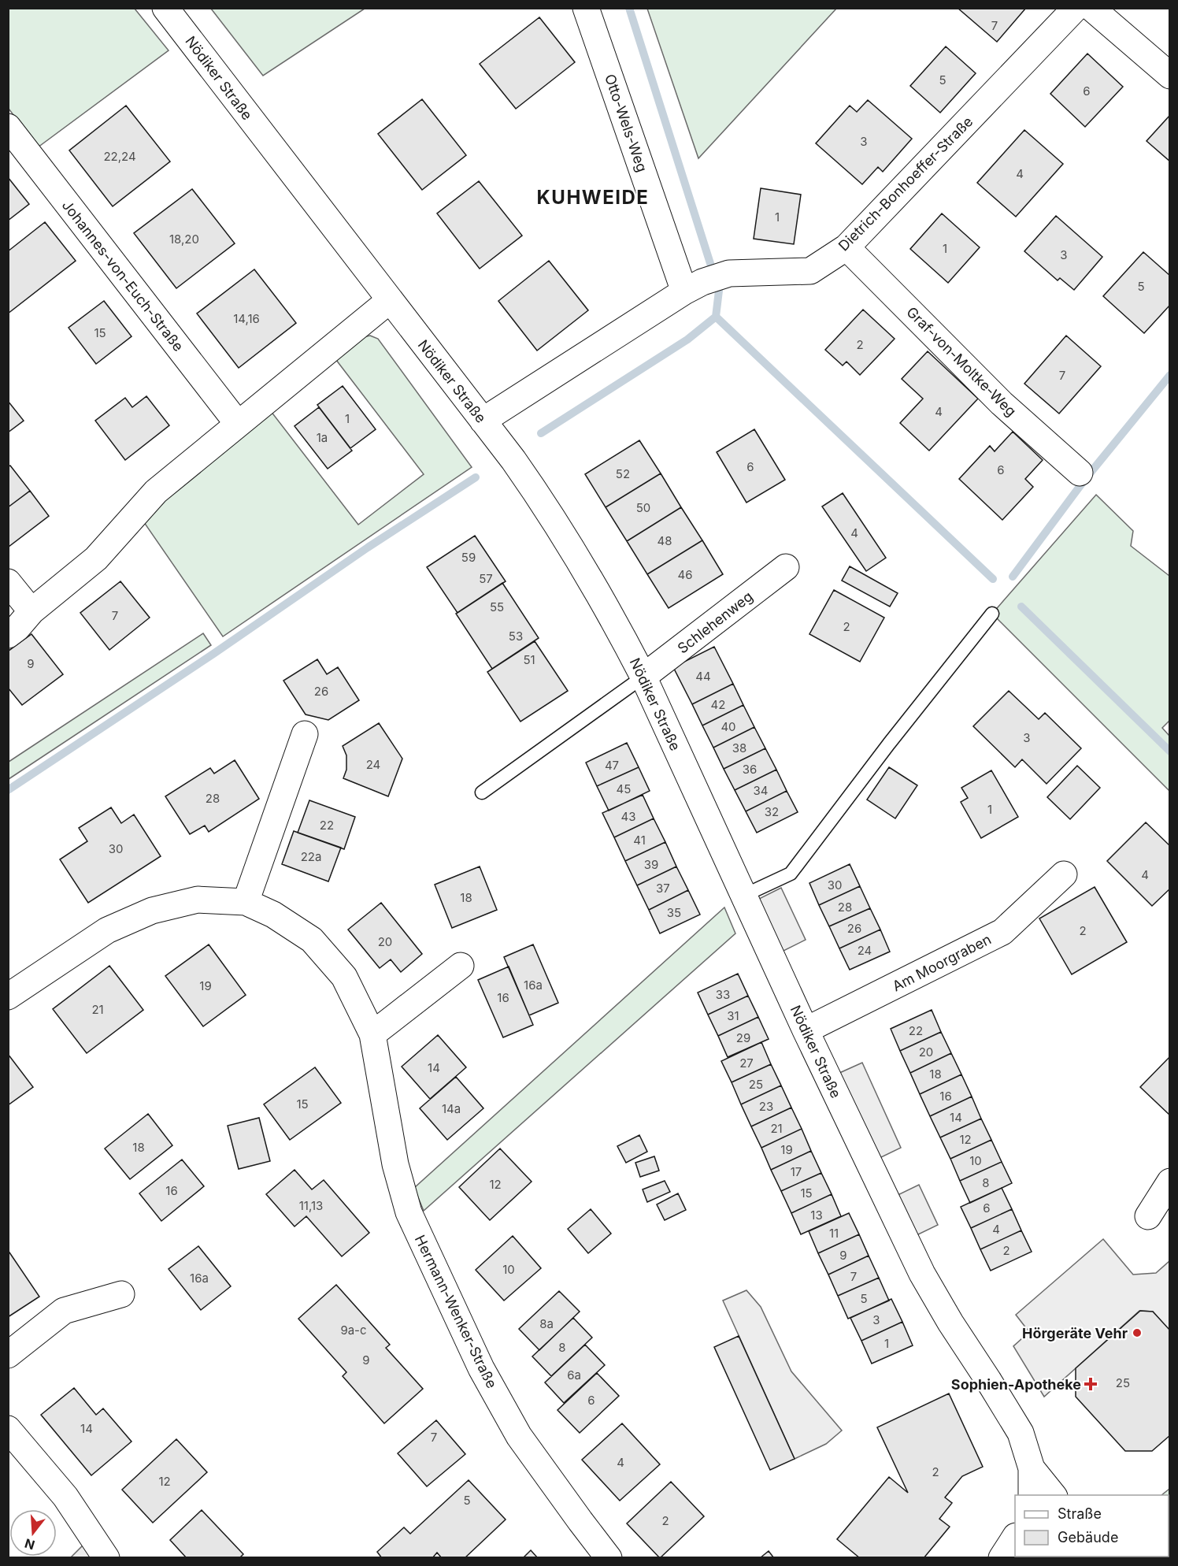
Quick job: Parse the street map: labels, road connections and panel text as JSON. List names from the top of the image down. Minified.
{"streets":{"street":["Nödiker Straße","Otto-Wels-Weg","Dietrich-Bonhoeffer-Straße","Johannes-von-Euch-Straße","Graf-von-Moltke-Weg","Schlehenweg","Am Moorgraben","Hermann-Wenker-Straße"]},"crossings":[["Nödiker Straße","Dietrich-Bonhoeffer-Straße"],["Nödiker Straße","Schlehenweg"],["Nödiker Straße","Am Moorgraben"],["Otto-Wels-Weg","Dietrich-Bonhoeffer-Straße"],["Dietrich-Bonhoeffer-Straße","Graf-von-Moltke-Weg"]],"districts":["KUHWEIDE"],"places":{"other":["Hörgeräte Vehr"],"health":["Sophien-Apotheke"]},"house_numbers":["7","5","6","3","22,24","4","1","18,20","1","3","5","14,16","15","2","7","4","1","1a","6","6","52","50","4","48","59","46","57","55","7","2","53","51","9","44","26","42","40","3","38","24","47","36","45","34","28","1","32","43","22","41","30","22a","39","4","30","37","18","28","35","26","2","20","24","16a","19","33","16","21","31","22","29","20","27","14","18","25","16","15","23","14a","14","21","12","18","19","10","17","8","12","16","15","11,13","6","13","4","11","2","9","10","7","16a","5","3","8a","9a-c","1","8","9","6a","25","6","14","7","4","2","12","5","2"],"legend":["Straße","Gebäude"],"north":"bottom"}
